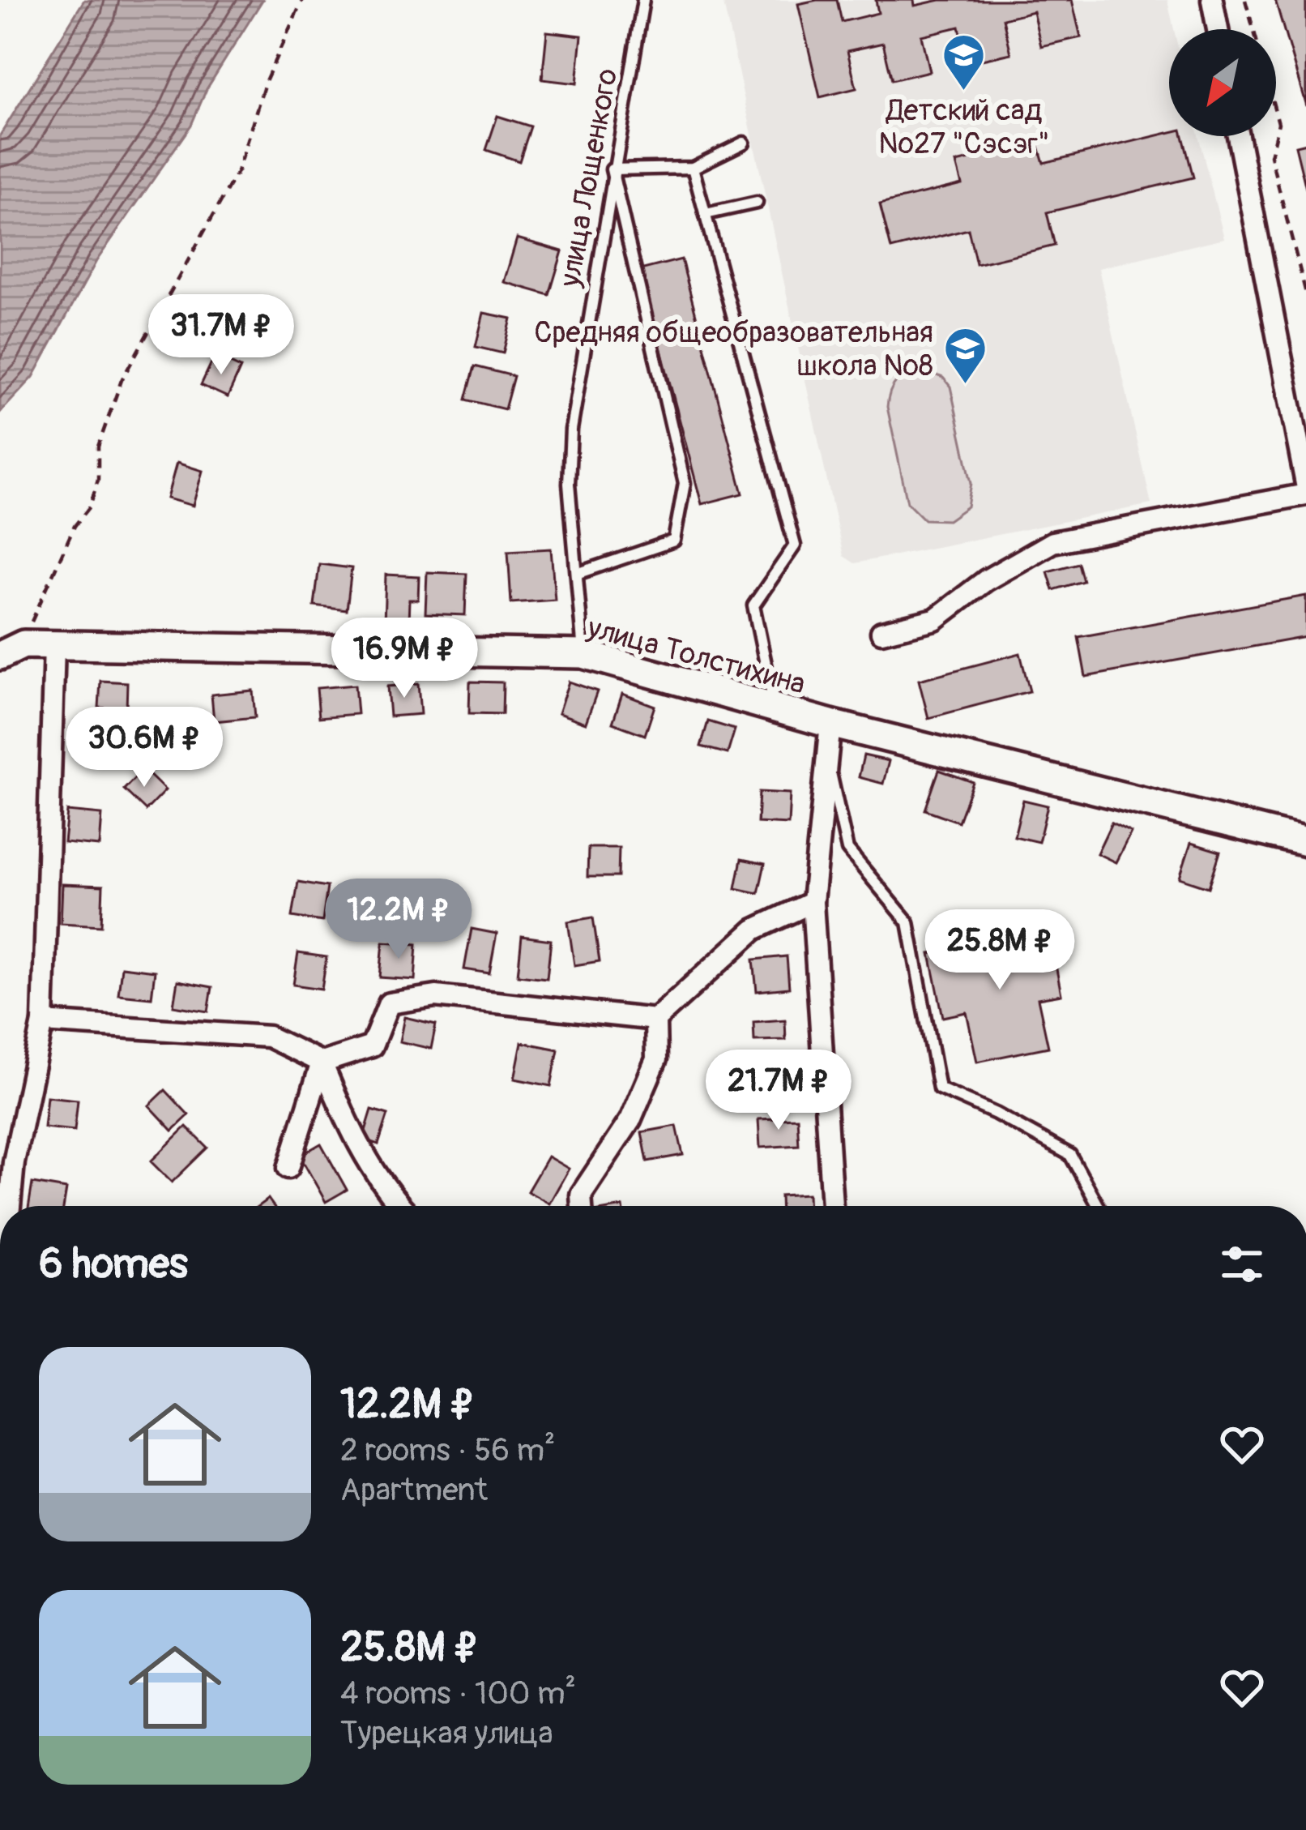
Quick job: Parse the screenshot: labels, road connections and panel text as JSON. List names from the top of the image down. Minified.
{"streets":{"street":["улица Толстихина"],"lane":["улица Лощенкого"]},"crossings":[["улица Лощенкого","улица Толстихина"]],"places":{"school or university":["Детский сад №27 \"Сэсэг\"","Средняя общеобразовательная школа №8"]},"north":"bottom left","page":{"price":["31.7M ₽","16.9M ₽","30.6M ₽","12.2M ₽","25.8M ₽","21.7M ₽"],"heading":"6 homes","list":[{"name":"12.2M ₽","note":"2 rooms · 56 m² · Apartment"},{"name":"25.8M ₽","note":"4 rooms · 100 m² · Турецкая улица"}]}}
